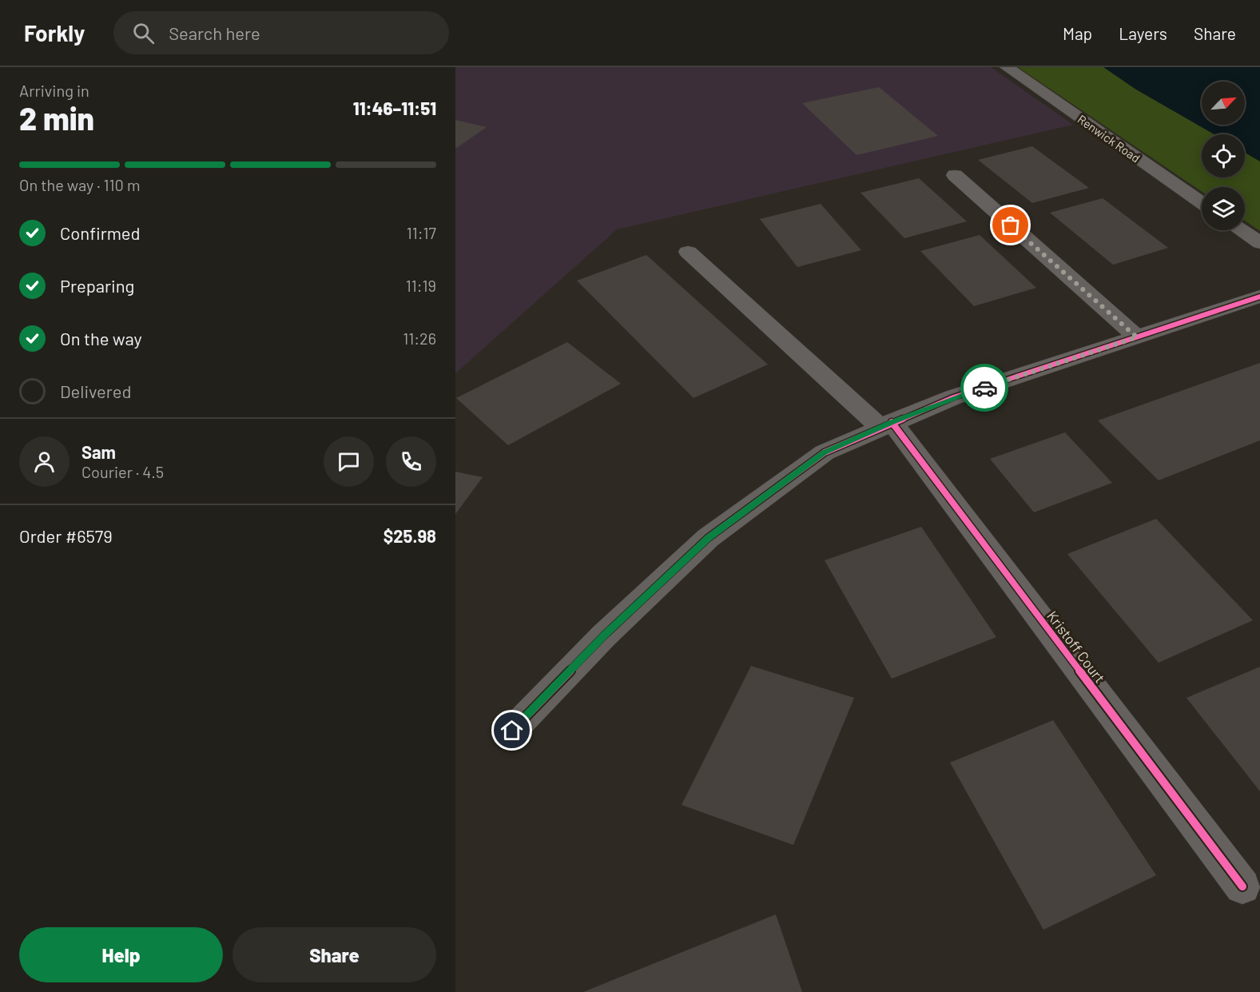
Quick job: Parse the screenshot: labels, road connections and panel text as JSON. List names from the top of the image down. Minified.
{"streets":{"street":["Renwick Road","Kristoff Court"]},"north":"top right","page":{"header":"Forkly","search":"Search here","nav":["Map","Layers","Share"],"heading":["2 min","Arriving in","11:46–11:51"],"panel":["Sam","Courier · 4.5","Order #6579","$25.98"],"bar":"On the way · 110 m","list":[["Confirmed","11:17"],["Preparing","11:19"],["On the way","11:26"],"Delivered"],"buttons":["Help","Share"]}}
